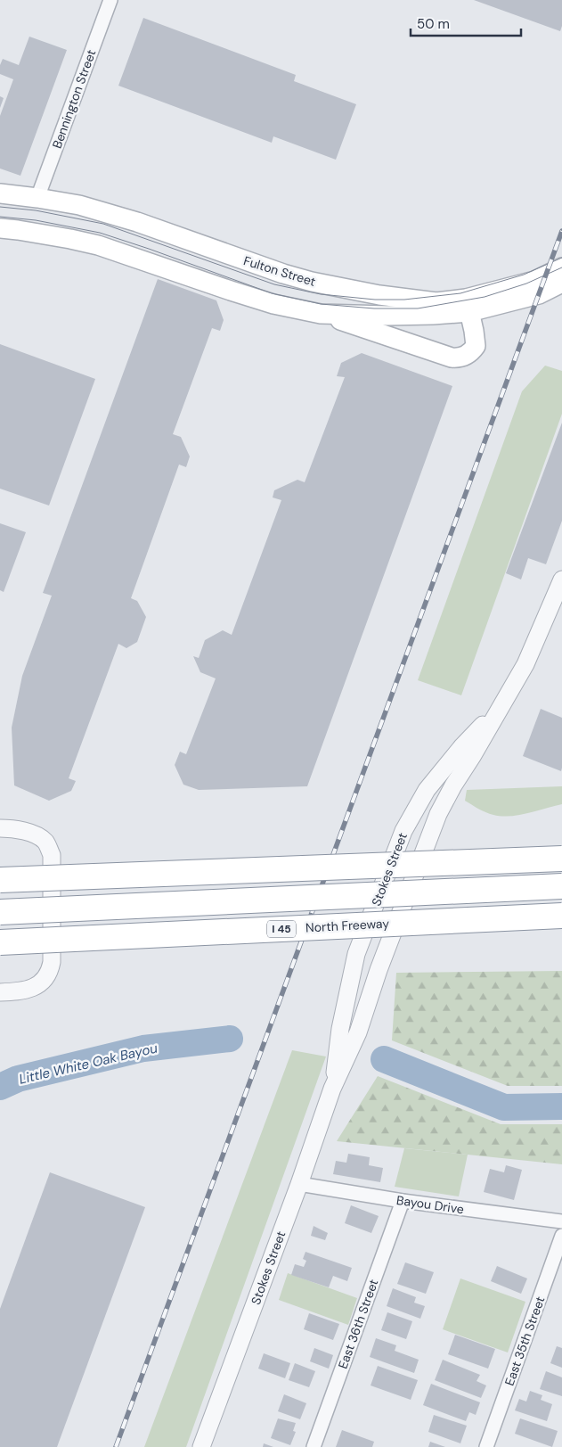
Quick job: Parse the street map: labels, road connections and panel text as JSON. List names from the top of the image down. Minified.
{"streets":{"highway":["North Freeway","I 45"],"main road":["Fulton Street"],"street":["Bennington Street","Stokes Street","Bayou Drive","East 36th Street","East 35th Street"]},"crossings":[["Bennington Street","Fulton Street"],["Stokes Street","Bayou Drive"],["Bayou Drive","East 36th Street"]],"water":["Little White Oak Bayou"],"scale_bar":"50 m"}
